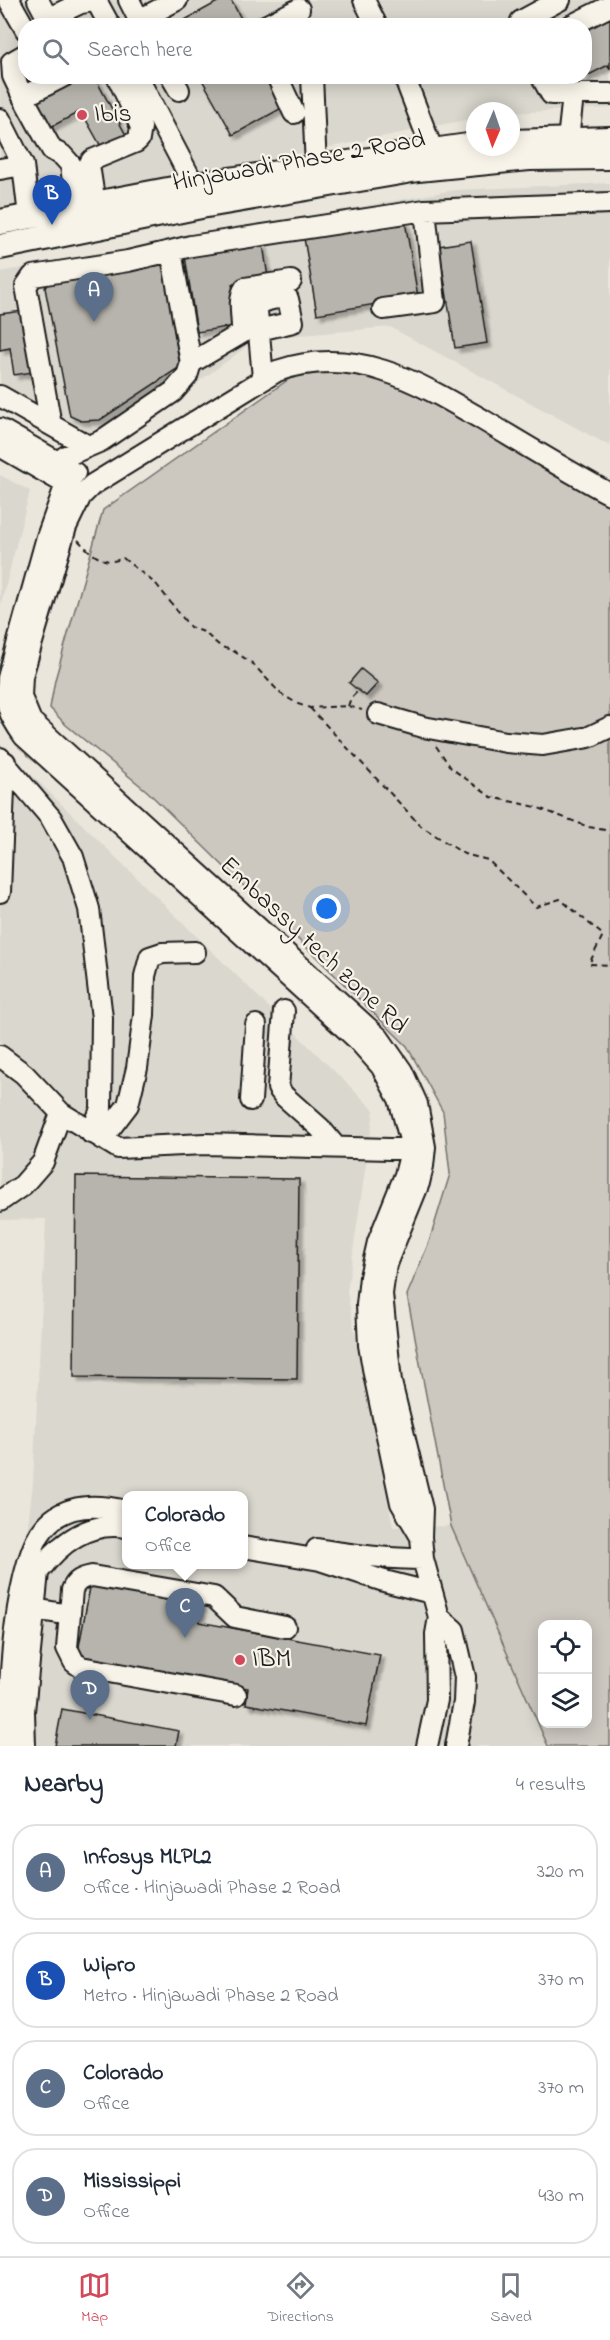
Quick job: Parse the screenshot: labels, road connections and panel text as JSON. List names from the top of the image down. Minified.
{"streets":{"main road":["Hinjawadi Phase 2 Road"],"street":["Embassy tech zone Rd"]},"places":["Ibis","IBM"],"north":"bottom","page":{"search":"Search here","pins":["B","A","C","D"],"popup":["Colorado","Office"],"heading":["Nearby","4 results"],"list":[{"mark":"A","name":"Infosys MLPL2","note":"Office · Hinjawadi Phase 2 Road","value":"320 m"},{"mark":"B","name":"Wipro","note":"Metro · Hinjawadi Phase 2 Road","value":"370 m"},{"mark":"C","name":"Colorado","note":"Office","value":"370 m"},{"mark":"D","name":"Mississippi","note":"Office","value":"430 m"}],"nav":["Map","Directions","Saved"]}}
